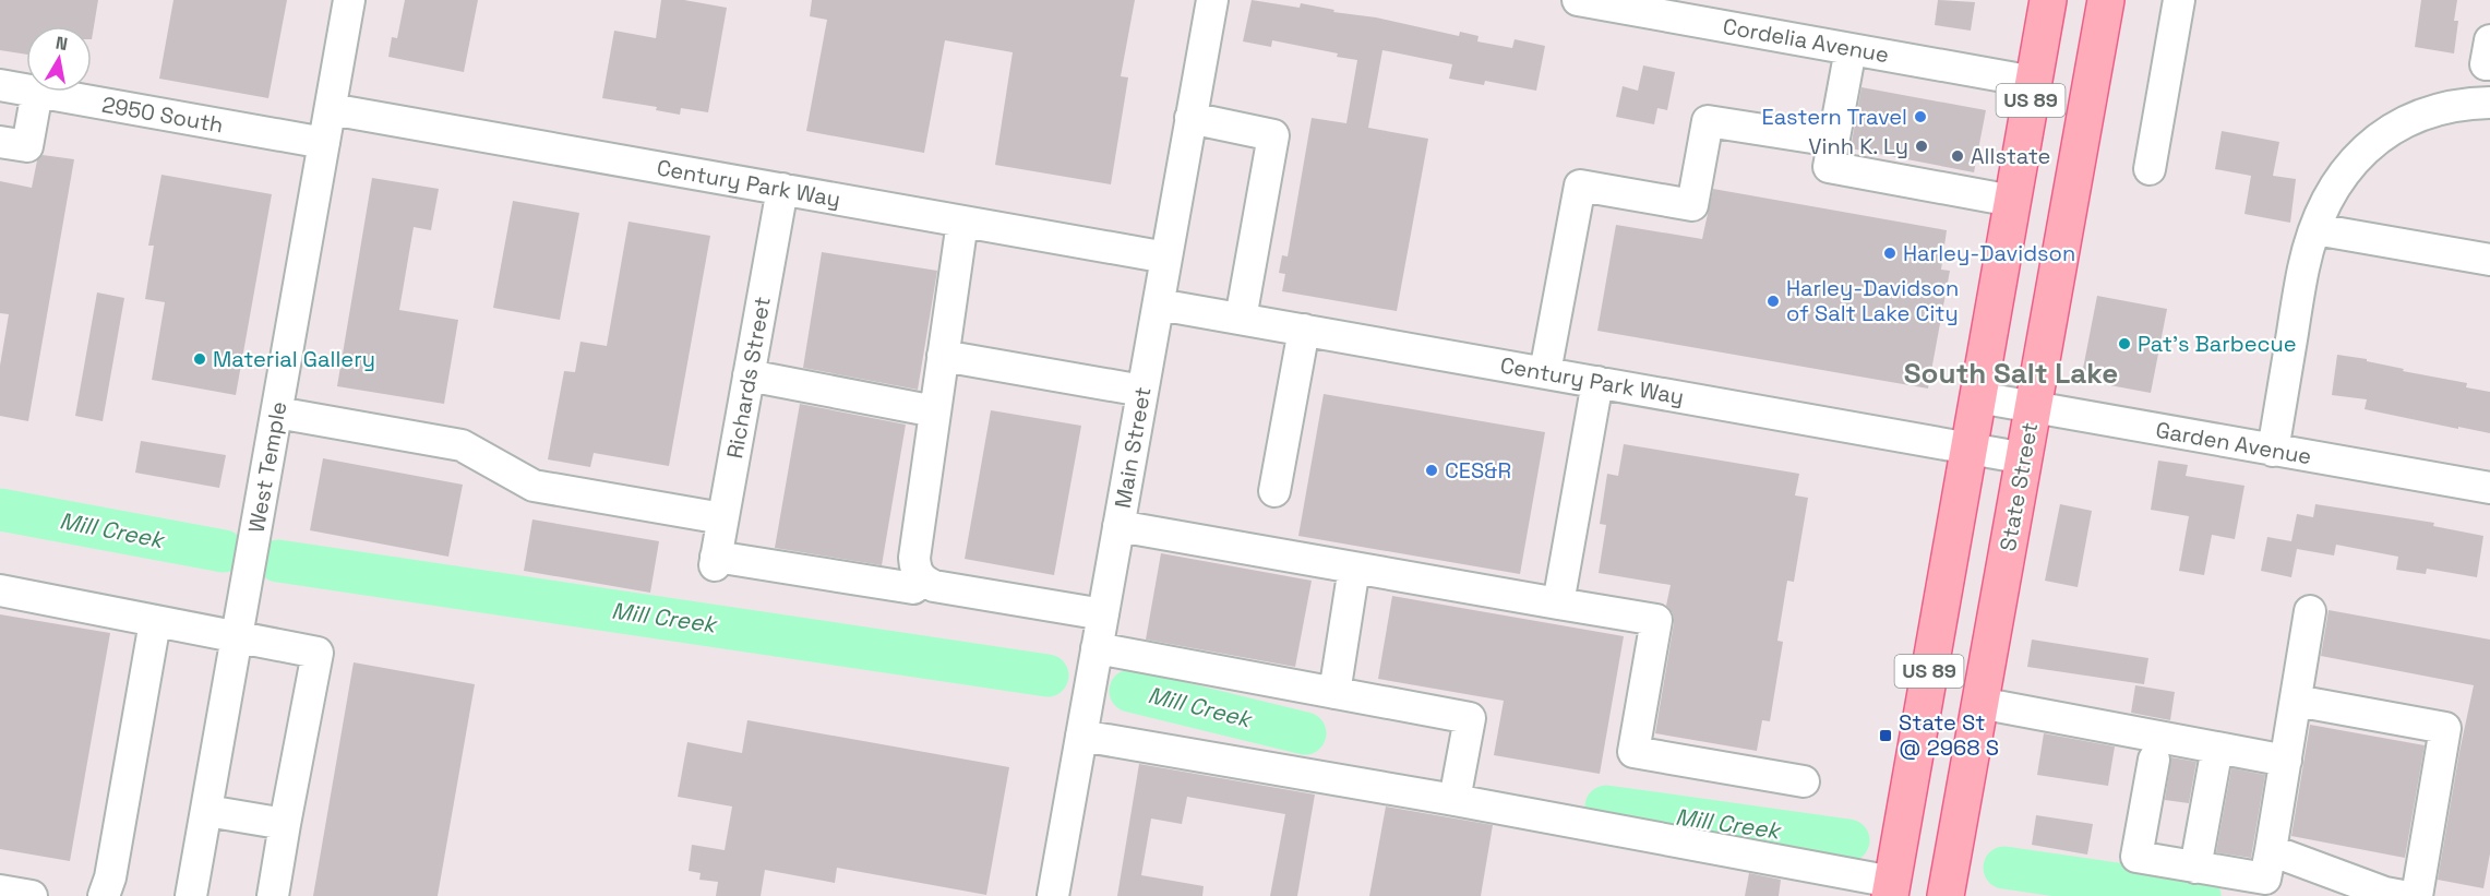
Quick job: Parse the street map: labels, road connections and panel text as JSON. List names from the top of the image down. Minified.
{"streets":{"main road":["US 89","State Street"],"street":["Cordelia Avenue","2950 South","Century Park Way","Richards Street","Garden Avenue","Main Street","West Temple"]},"crossings":[["Cordelia Avenue","US 89"],["US 89","Century Park Way"],["US 89","Garden Avenue"],["2950 South","West Temple"],["Century Park Way","Richards Street"],["Century Park Way","Main Street"],["Century Park Way","West Temple"],["Century Park Way","State Street"],["Garden Avenue","State Street"]],"districts":["South Salt Lake"],"water":["Mill Creek"],"places":{"other":["Eastern Travel","Vinh K. Ly","Allstate","Harley-Davidson","Harley-Davidson of Salt Lake City","Pat's Barbecue","Material Gallery","CES&R"],"transit":["State St @ 2968 S"]},"north":"top"}
